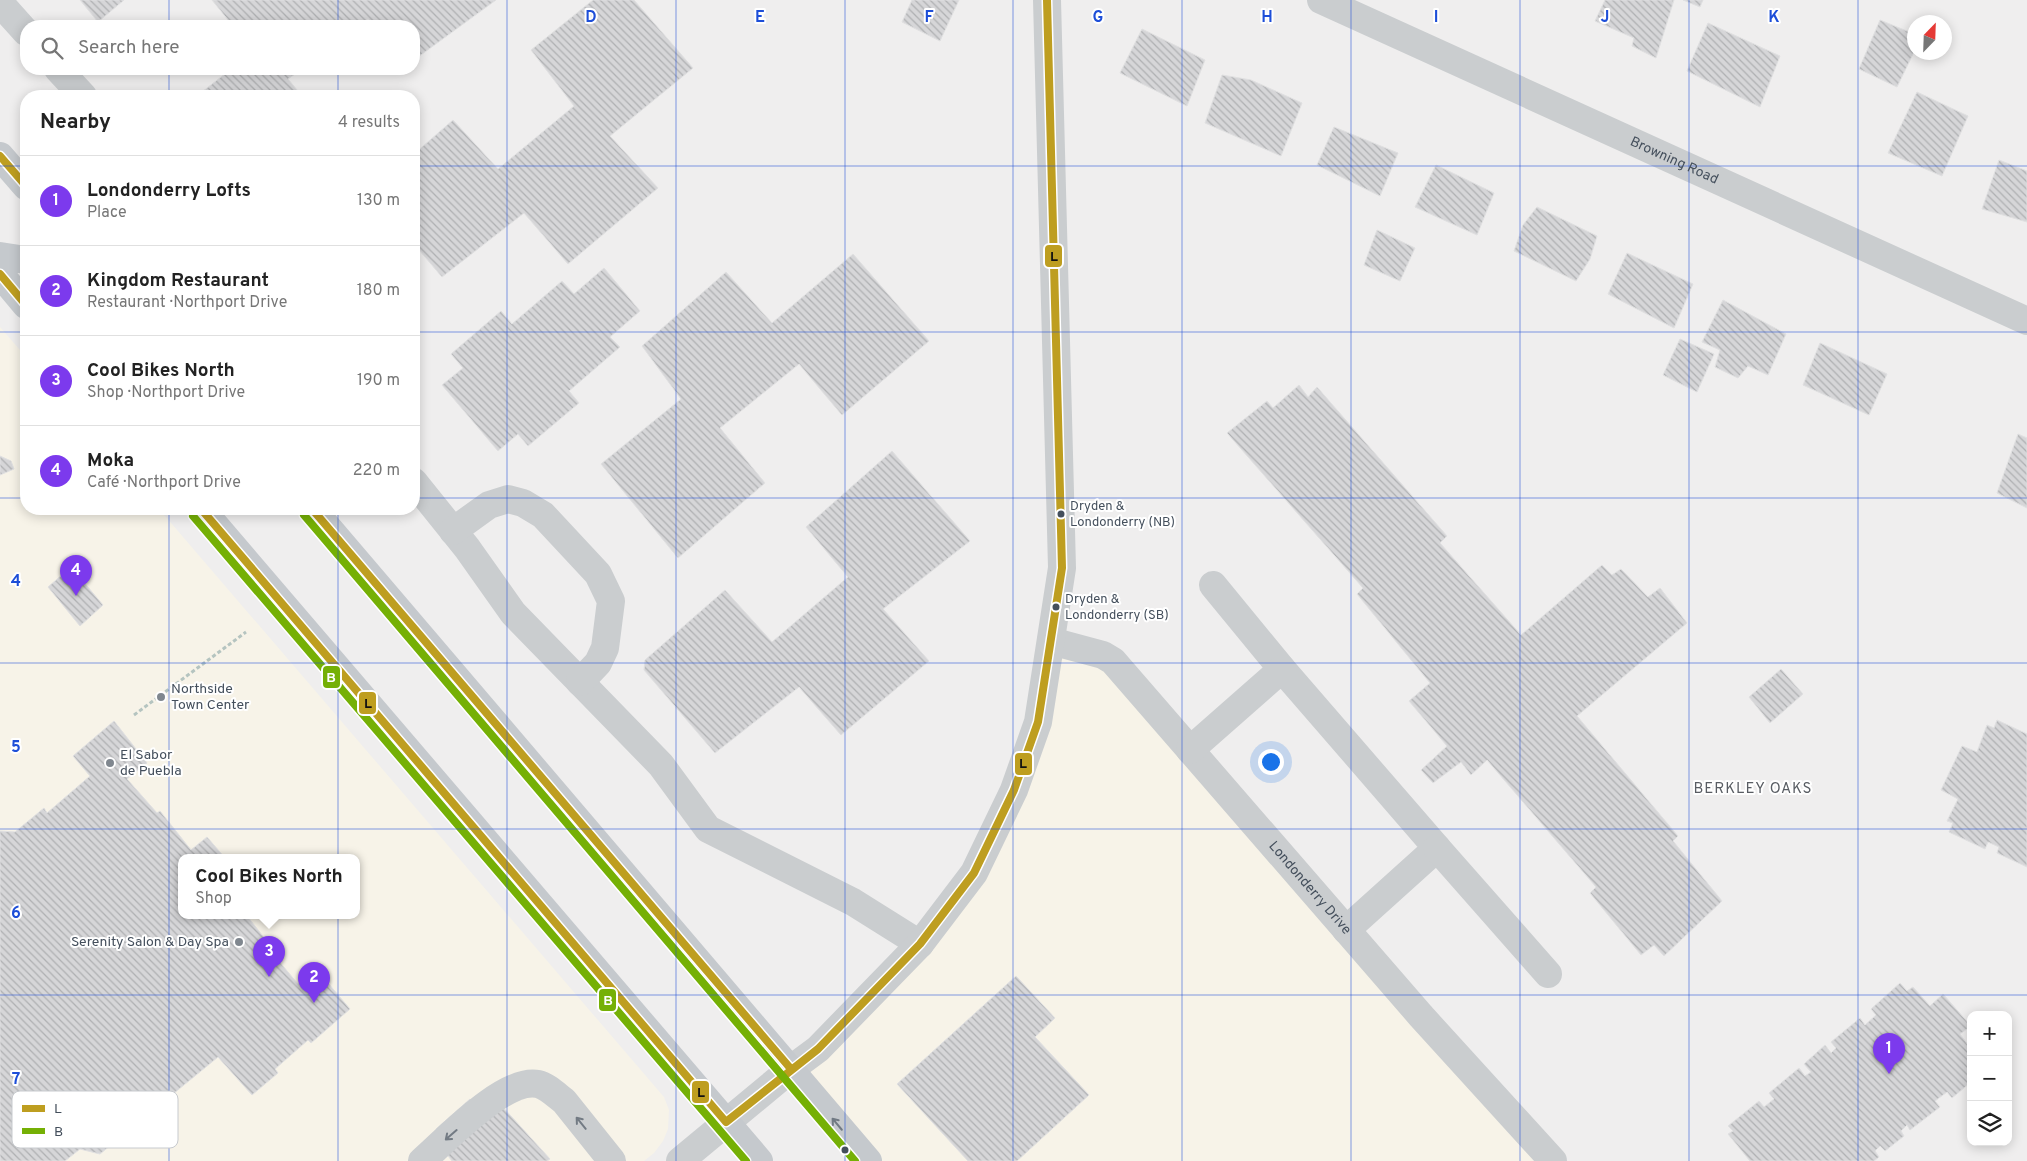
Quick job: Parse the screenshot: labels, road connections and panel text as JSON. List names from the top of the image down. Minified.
{"streets":{"street":["Browning Road","Londonderry Drive"]},"districts":["BERKLEY OAKS"],"places":["Dryden & Londonderry (NB)","Dryden & Londonderry (SB)","Northside Town Center","El Sabor de Puebla","Serenity Salon & Day Spa"],"lines":["transit line L","transit line B"],"legend":["L","B"],"north":"top right","page":{"search":"Search here","heading":["Nearby","4 results"],"list":[{"mark":"1","name":"Londonderry Lofts","note":"Place","value":"130 m"},{"mark":"2","name":"Kingdom Restaurant","note":"Restaurant · Northport Drive","value":"180 m"},{"mark":"3","name":"Cool Bikes North","note":"Shop · Northport Drive","value":"190 m"},{"mark":"4","name":"Moka","note":"Café · Northport Drive","value":"220 m"}],"pins":["4","3","2","1"],"popup":["Cool Bikes North","Shop"],"map_buttons":["+","−"]},"grid":{"columns":["D","E","F","G","H","I","J","K"],"rows":["4","5","6","7"]}}
